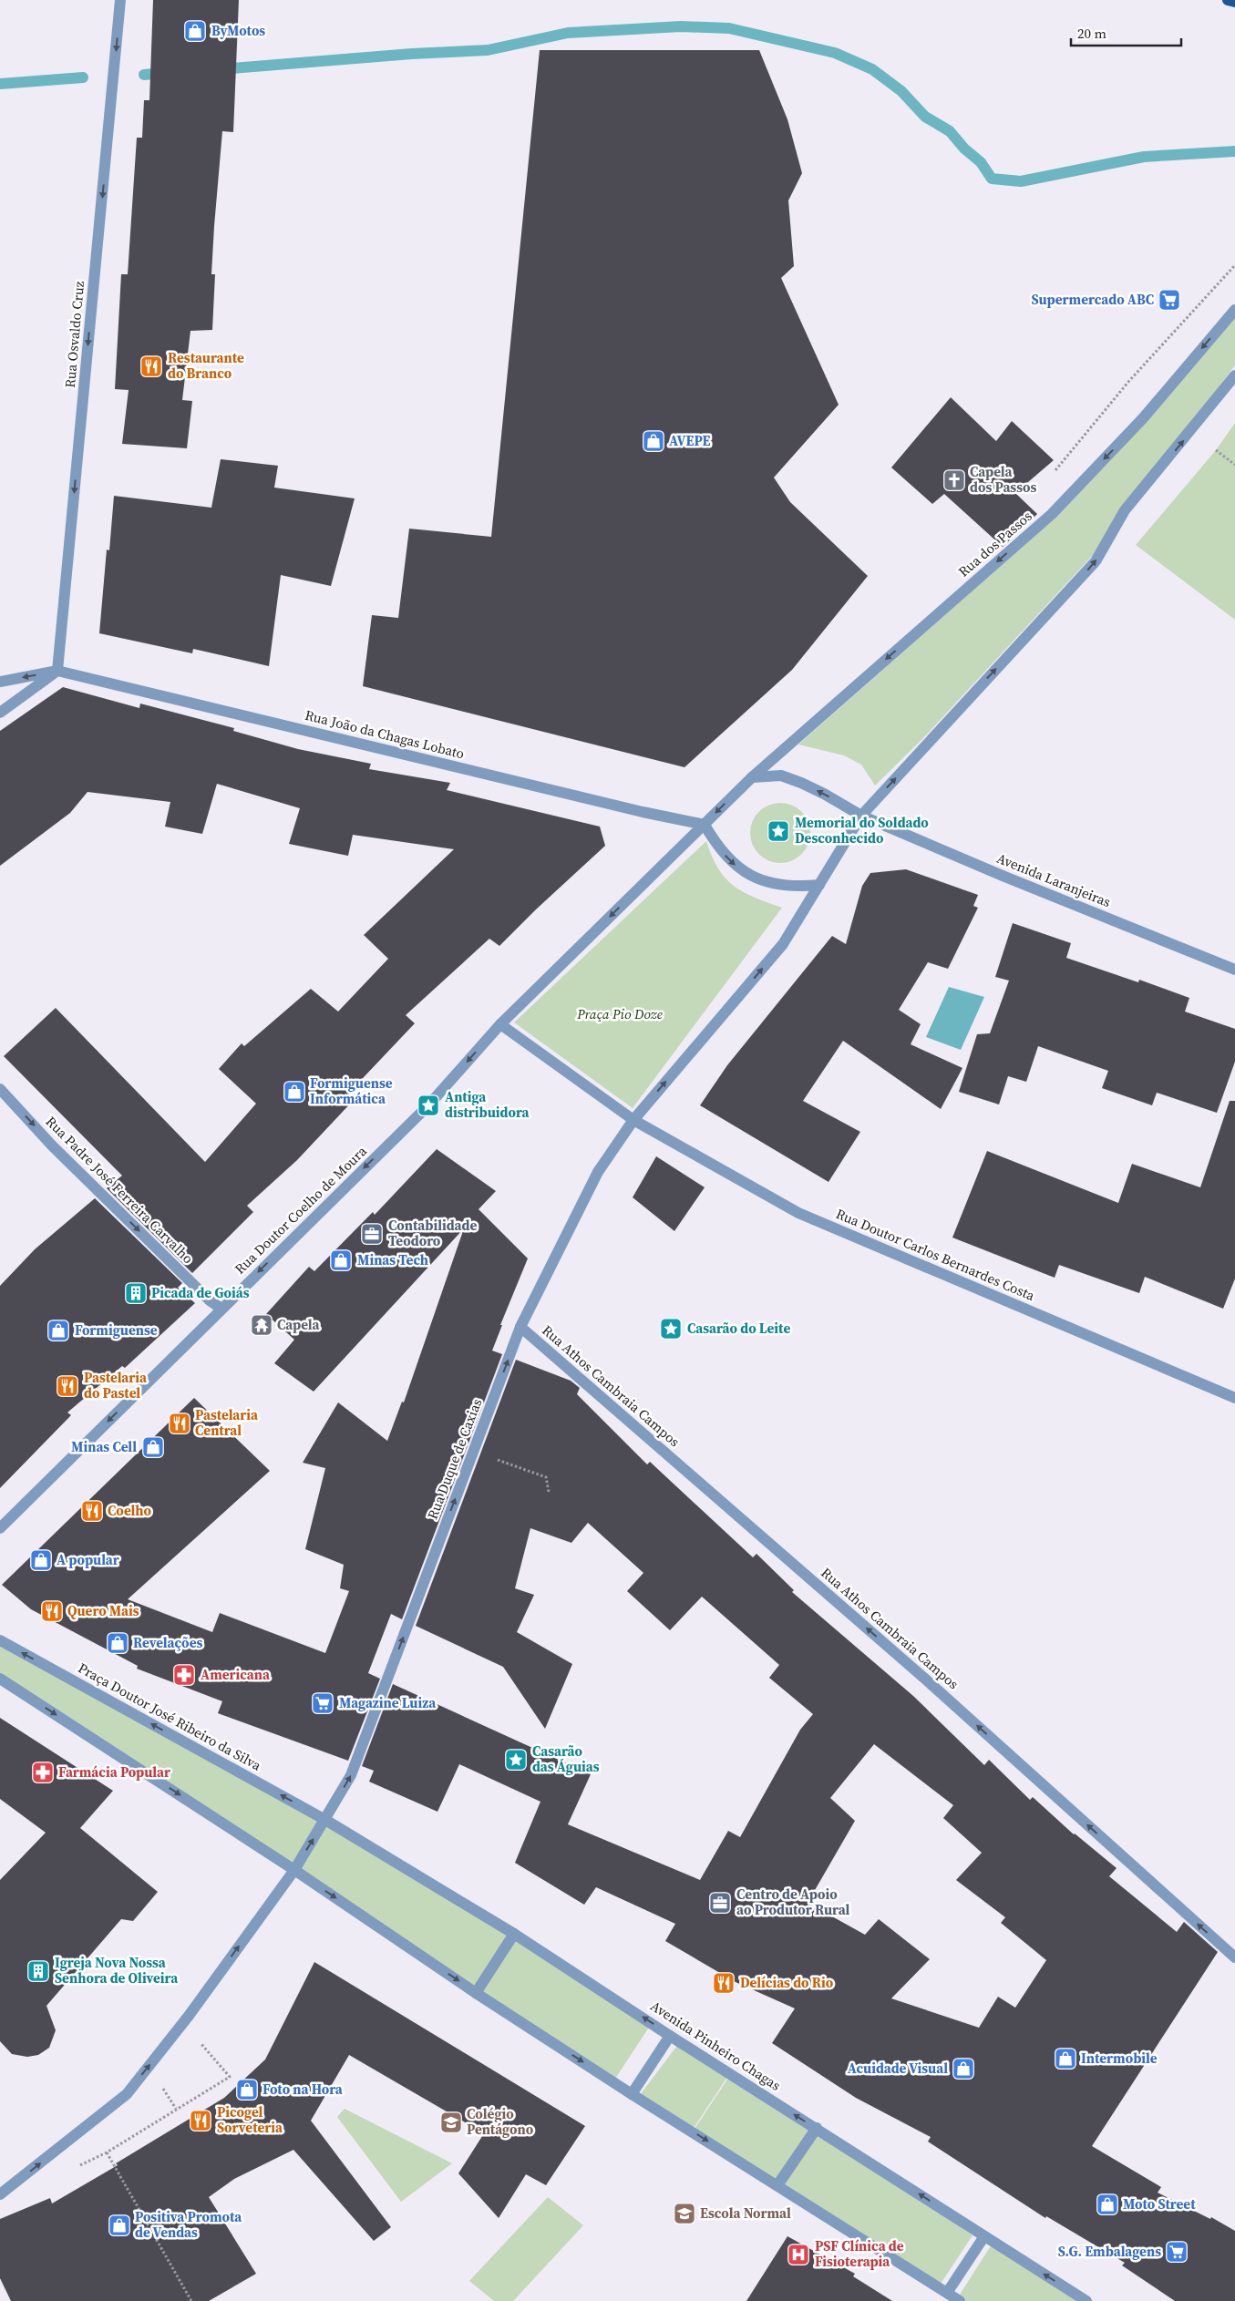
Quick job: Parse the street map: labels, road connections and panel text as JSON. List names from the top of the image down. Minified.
{"streets":{"street":["Rua Osvaldo Cruz","Rua dos Passos","Rua João da Chagas Lobato","Avenida Laranjeiras","Rua Padre José Ferreira Carvalho","Rua Doutor Coelho de Moura","Rua Doutor Carlos Bernardes Costa","Rua Athos Cambraia Campos","Rua Duque de Caxias","Praça Doutor José Ribeiro da Silva","Avenida Pinheiro Chagas"]},"crossings":[["Rua Osvaldo Cruz","Rua João da Chagas Lobato"],["Rua dos Passos","Rua João da Chagas Lobato"],["Rua dos Passos","Avenida Laranjeiras"],["Rua João da Chagas Lobato","Avenida Laranjeiras"],["Rua Padre José Ferreira Carvalho","Rua Doutor Coelho de Moura"],["Rua Doutor Carlos Bernardes Costa","Rua Duque de Caxias"],["Rua Athos Cambraia Campos","Rua Duque de Caxias"],["Rua Duque de Caxias","Praça Doutor José Ribeiro da Silva"],["Rua Duque de Caxias","Avenida Pinheiro Chagas"],["Praça Doutor José Ribeiro da Silva","Avenida Pinheiro Chagas"]],"one_way":["Rua Osvaldo Cruz","Rua Padre José Ferreira Carvalho","Rua Doutor Coelho de Moura","Rua Athos Cambraia Campos","Rua Duque de Caxias"],"parks":["Praça Pio Doze"],"places":{"shop":["ByMotos","AVEPE","Formiguense Informática","Minas Tech","Formiguense","Minas Cell","A popular","Revelações","Intermobile","Acuidade Visual","Foto na Hora","Moto Street","Positiva Promota de Vendas"],"supermarket":["Supermercado ABC","Magazine Luiza","S.G. Embalagens"],"restaurant":["Restaurante do Branco","Pastelaria do Pastel","Pastelaria Central","Coelho","Quero Mais","Delícias do Rio","Picogel Sorveteria"],"church":["Capela dos Passos"],"place":["Memorial do Soldado Desconhecido","Antiga distribuidora","Casarão do Leite","Casarão das Águias"],"office":["Contabilidade Teodoro","Centro de Apoio ao Produtor Rural"],"building":["Picada de Goiás","Igreja Nova Nossa Senhora de Oliveira"],"temple":["Capela"],"pharmacy":["Americana","Farmácia Popular"],"school or university":["Colégio Pentágono","Escola Normal"],"hospital":["PSF Clínica de Fisioterapia"]},"scale_bar":"20 m"}
